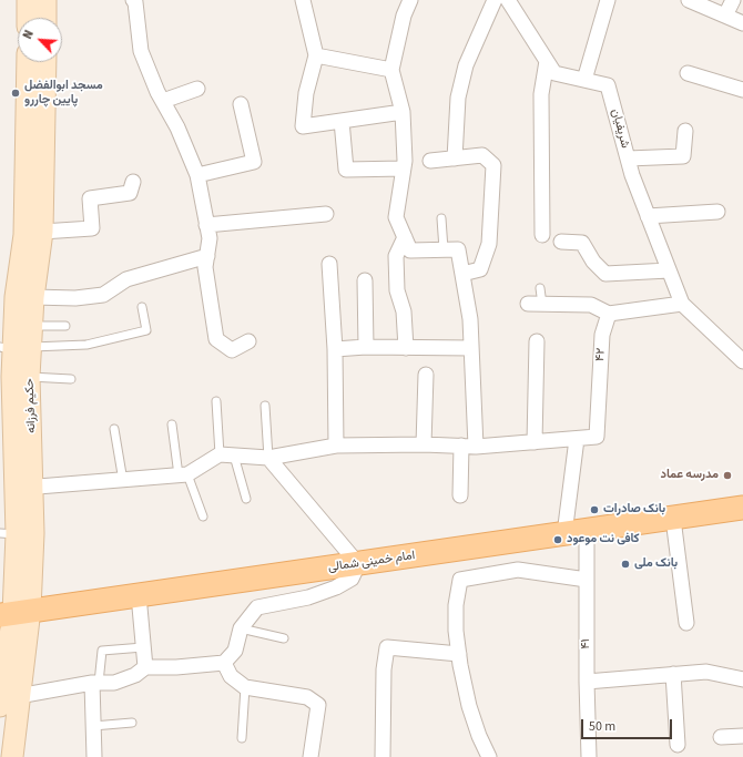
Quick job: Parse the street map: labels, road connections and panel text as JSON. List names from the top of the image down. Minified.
{"streets":{"main road":["امام خمینی شمالی"],"street":["شریفیان","۴۲","حکیم فرزانه","۴۱"]},"crossings":[["حکیم فرزانه","امام خمینی شمالی"],["امام خمینی شمالی","۴۱"]],"places":["مسجد ابوالفضل پایین چاررو","مدرسه عماد","بانک صادرات","کافی نت موعود","بانک ملی"],"scale_bar":"50 m","north":"top left"}
